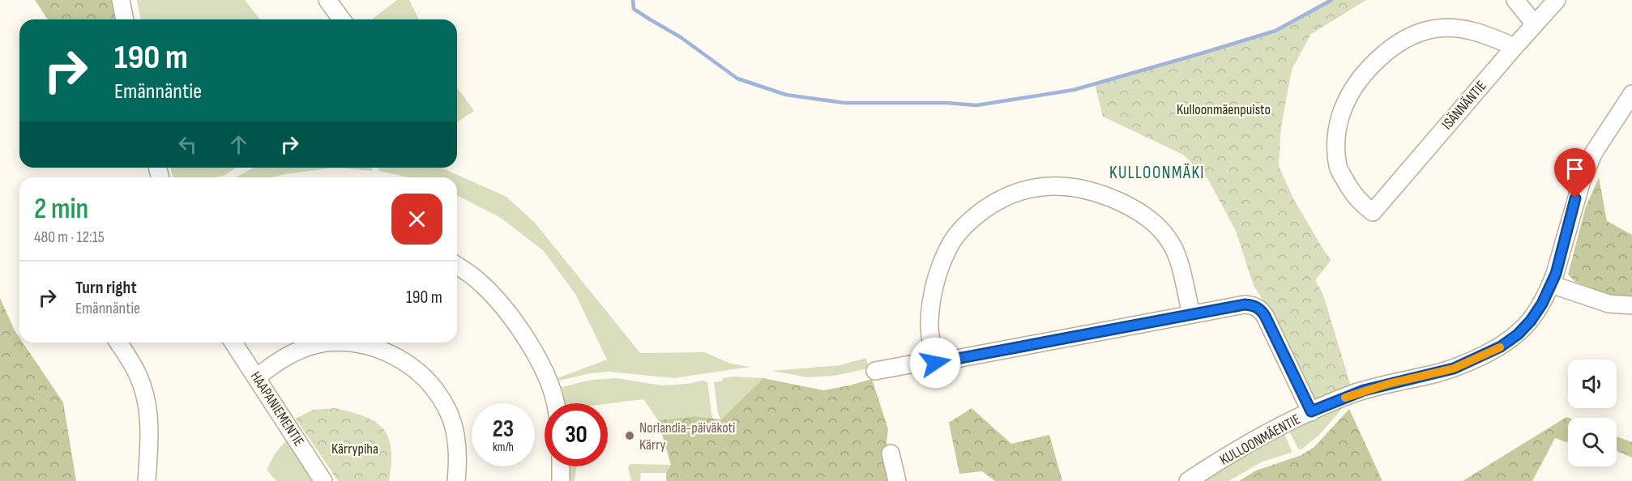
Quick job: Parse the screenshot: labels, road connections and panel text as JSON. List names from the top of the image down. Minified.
{"streets":{"street":["ISÄNNÄNTIE","HAAPANIEMENTIE","KULLOONMÄENTIE"]},"districts":["KULLOONMÄKI"],"parks":["Kulloonmäenpuisto","Kärrypiha"],"places":["Norlandia-päiväkoti Kärry"],"page":{"turn":["190 m","Emännäntie"],"heading":["2 min","480 m · 12:15"],"list":[{"name":"Turn right","note":"Emännäntie","value":"190 m"}],"speed":"23 km/h","limit":"30"}}
